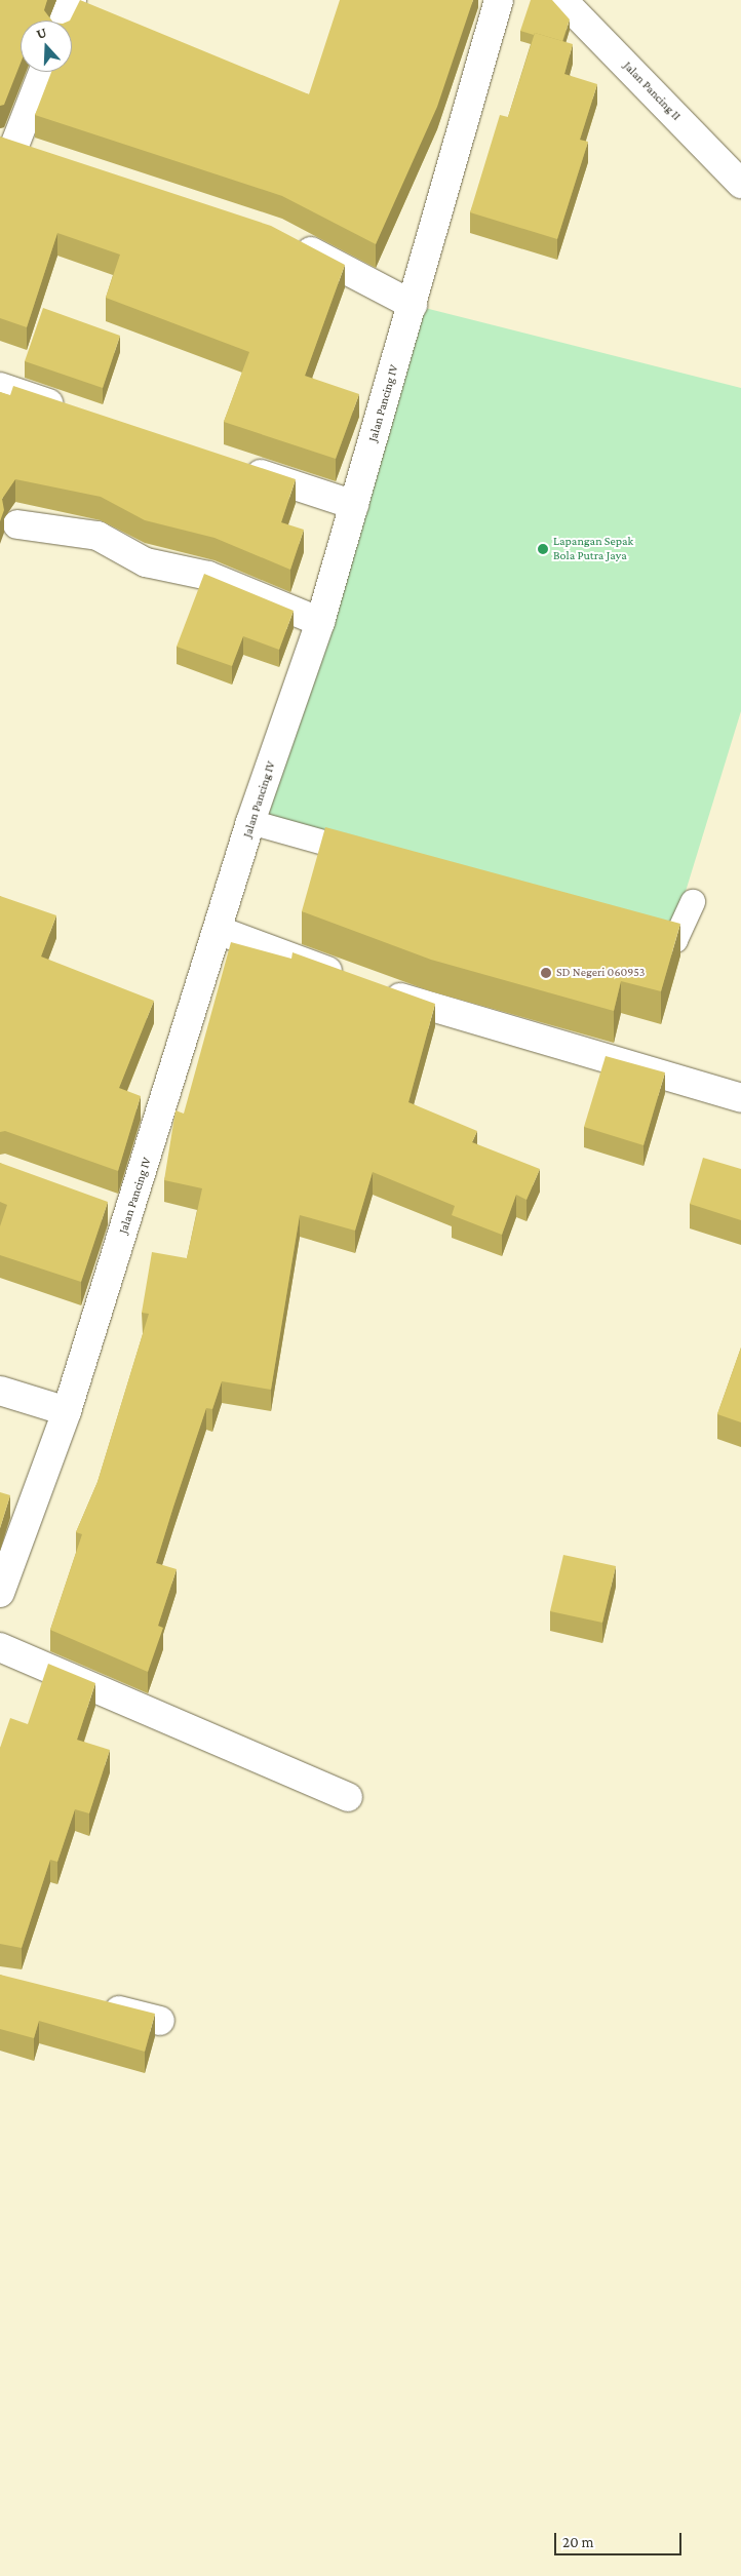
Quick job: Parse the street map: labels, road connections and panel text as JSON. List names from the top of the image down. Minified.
{"streets":{"street":["Jalan Pancing II","Jalan Pancing IV"]},"places":["Lapangan Sepak Bola Putra Jaya","SD Negeri 060953"],"scale_bar":"20 m","north":"top"}
